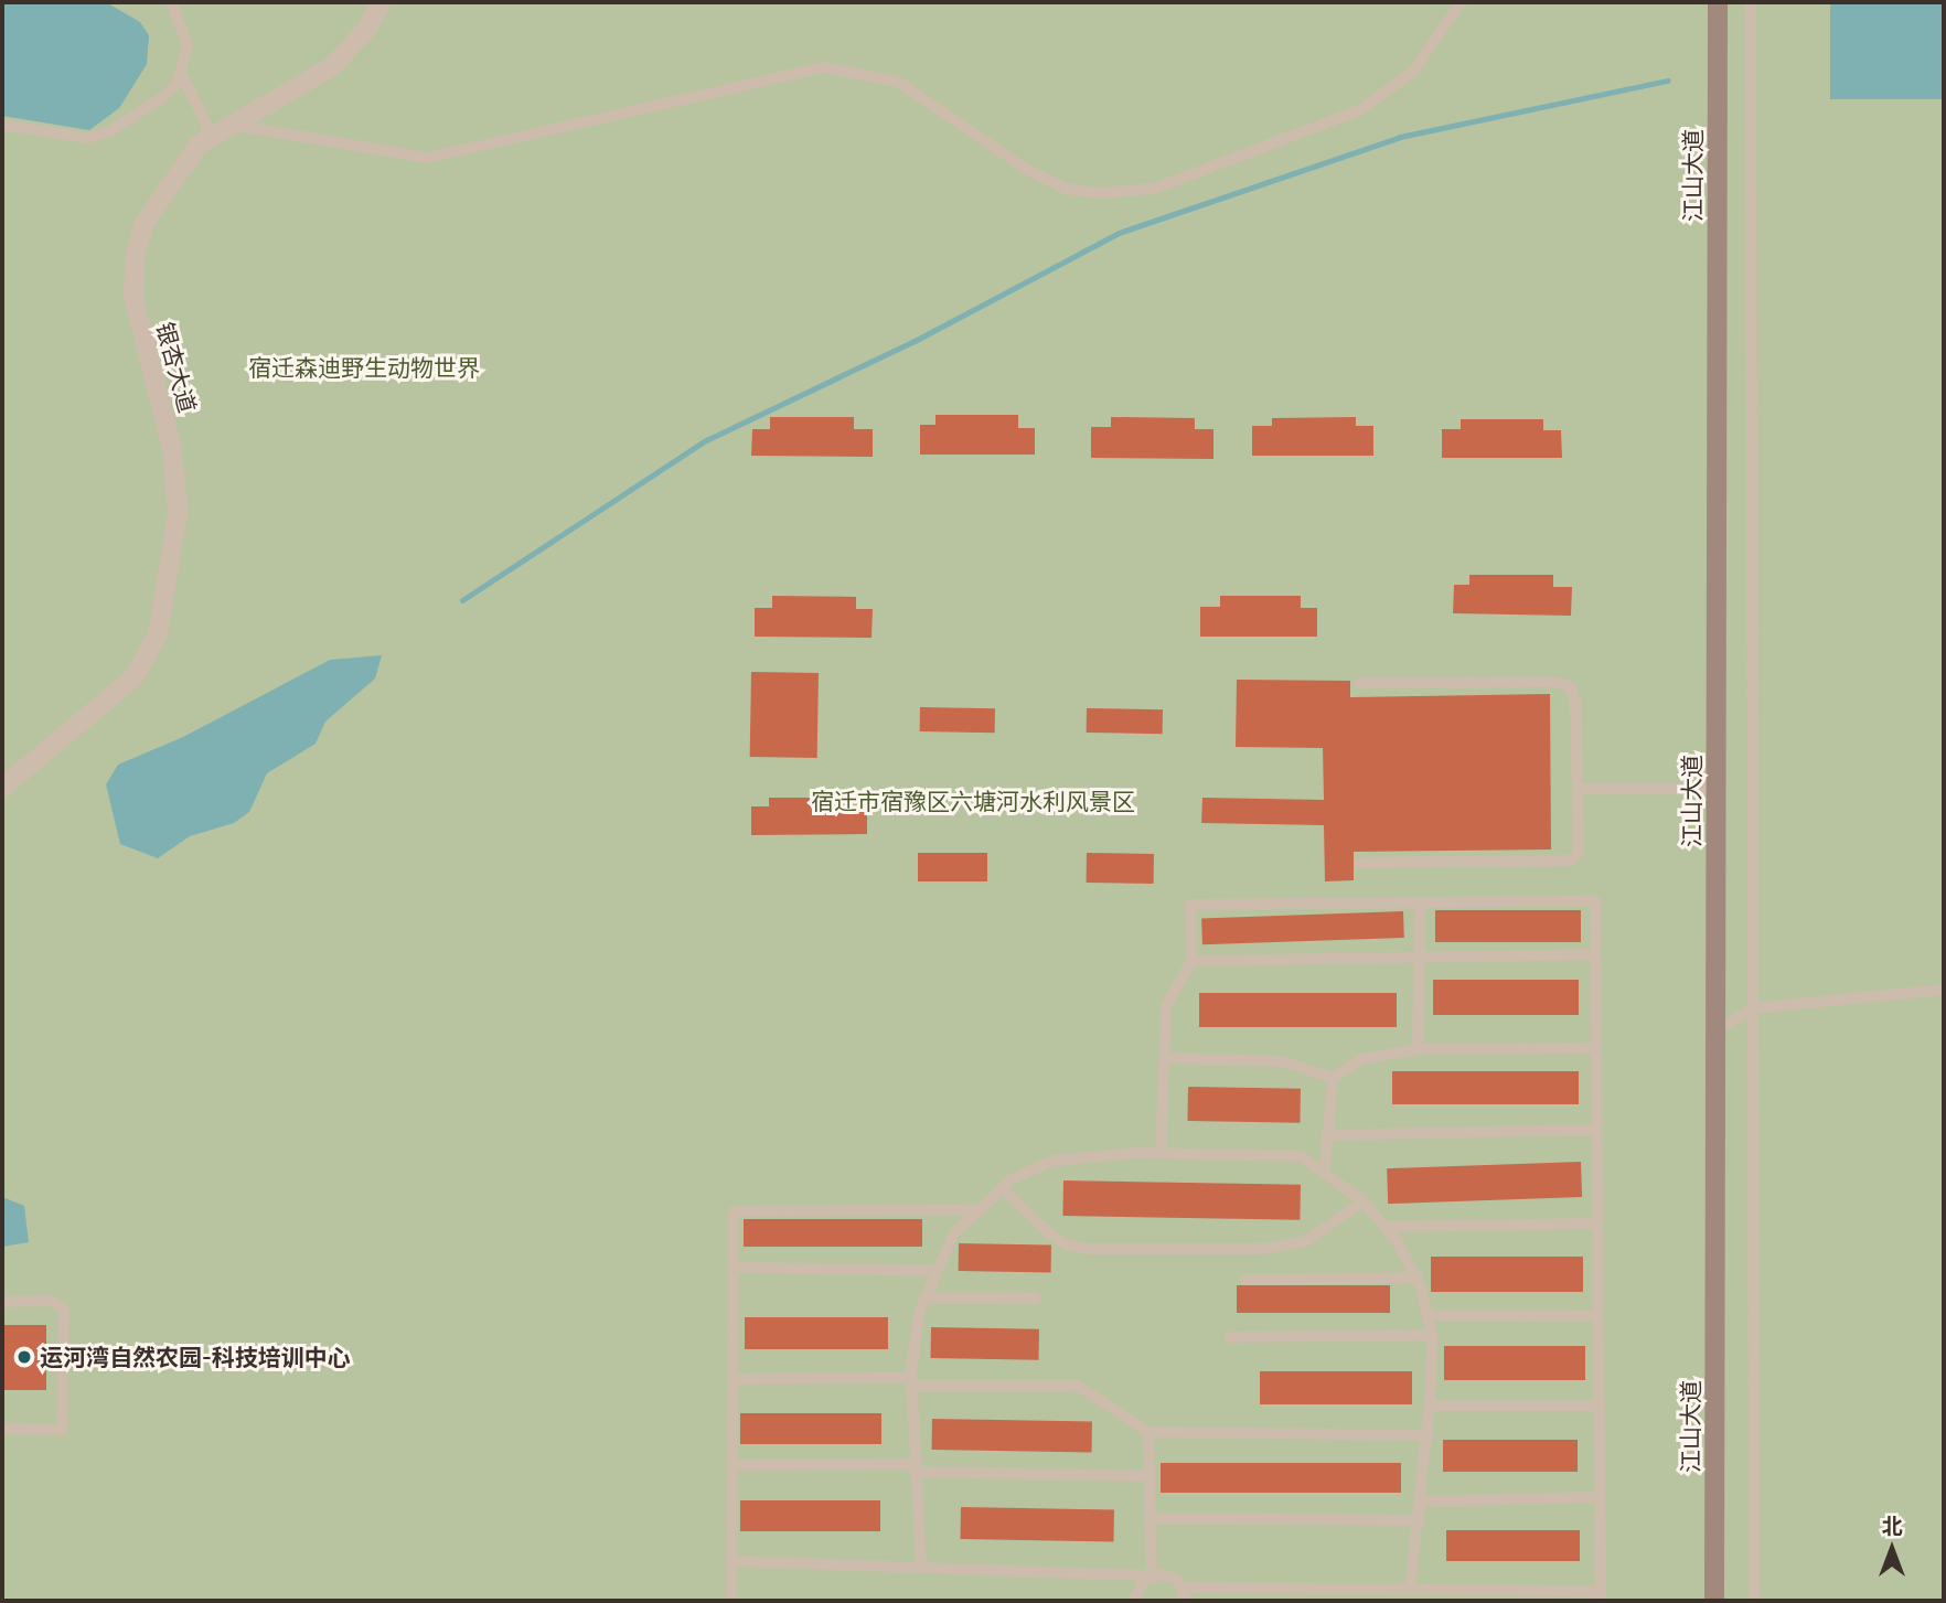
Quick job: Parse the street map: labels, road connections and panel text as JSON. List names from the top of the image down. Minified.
{"streets":{"main road":["江山大道"],"street":["银杏大道"]},"parks":["宿迁森迪野生动物世界","宿迁市宿豫区六塘河水利风景区"],"places":["运河湾自然农园-科技培训中心"],"north":"top"}
